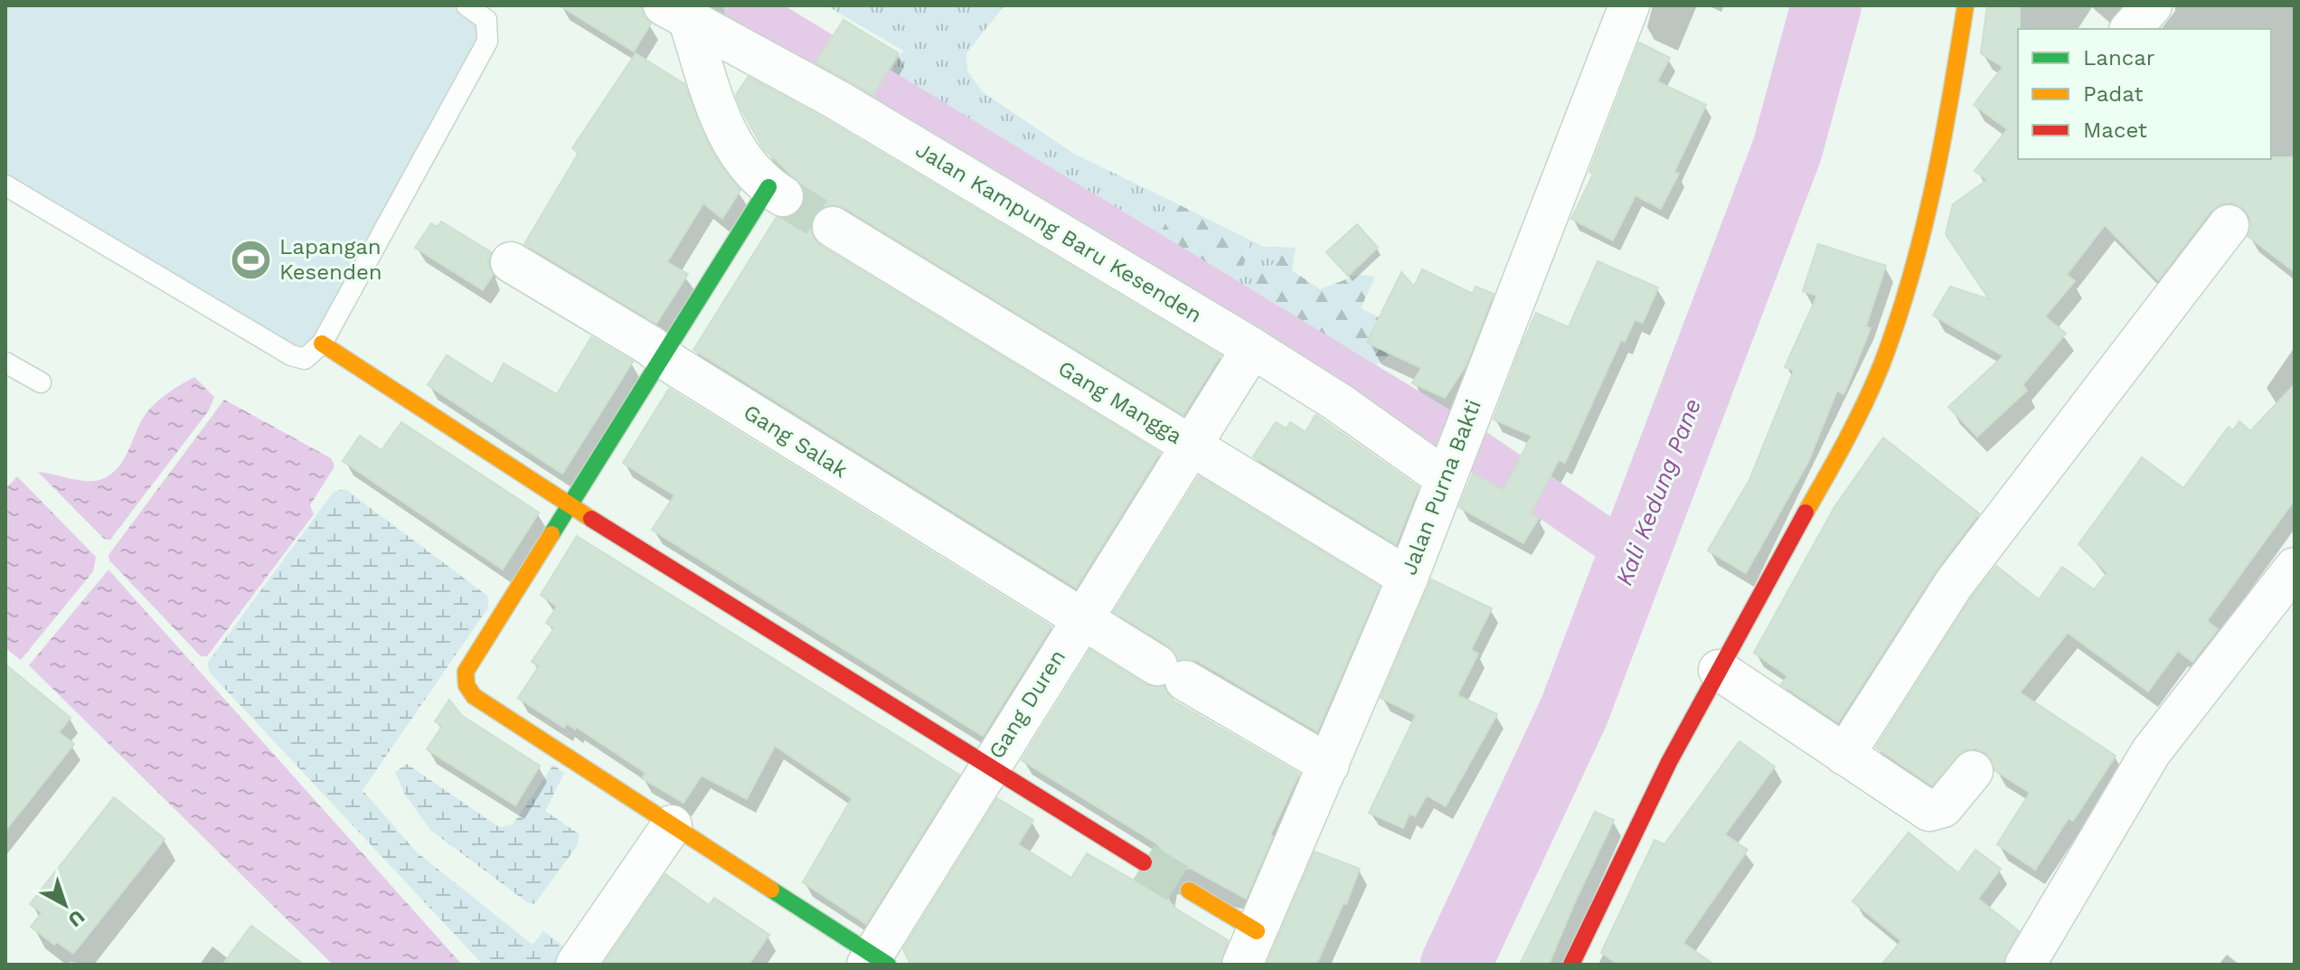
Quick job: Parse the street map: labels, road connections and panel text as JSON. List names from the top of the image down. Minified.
{"streets":{"street":["Jalan Kampung Baru Kesenden","Gang Mangga","Gang Salak","Jalan Purna Bakti","Gang Duren"]},"crossings":[["Jalan Kampung Baru Kesenden","Jalan Purna Bakti"],["Jalan Kampung Baru Kesenden","Gang Duren"],["Gang Mangga","Jalan Purna Bakti"],["Gang Mangga","Gang Duren"],["Gang Salak","Jalan Purna Bakti"],["Gang Salak","Gang Duren"]],"water":["Kali Kedung Pane"],"places":{"sports":["Lapangan Kesenden"]},"legend":["Lancar","Padat","Macet"],"north":"bottom right"}
